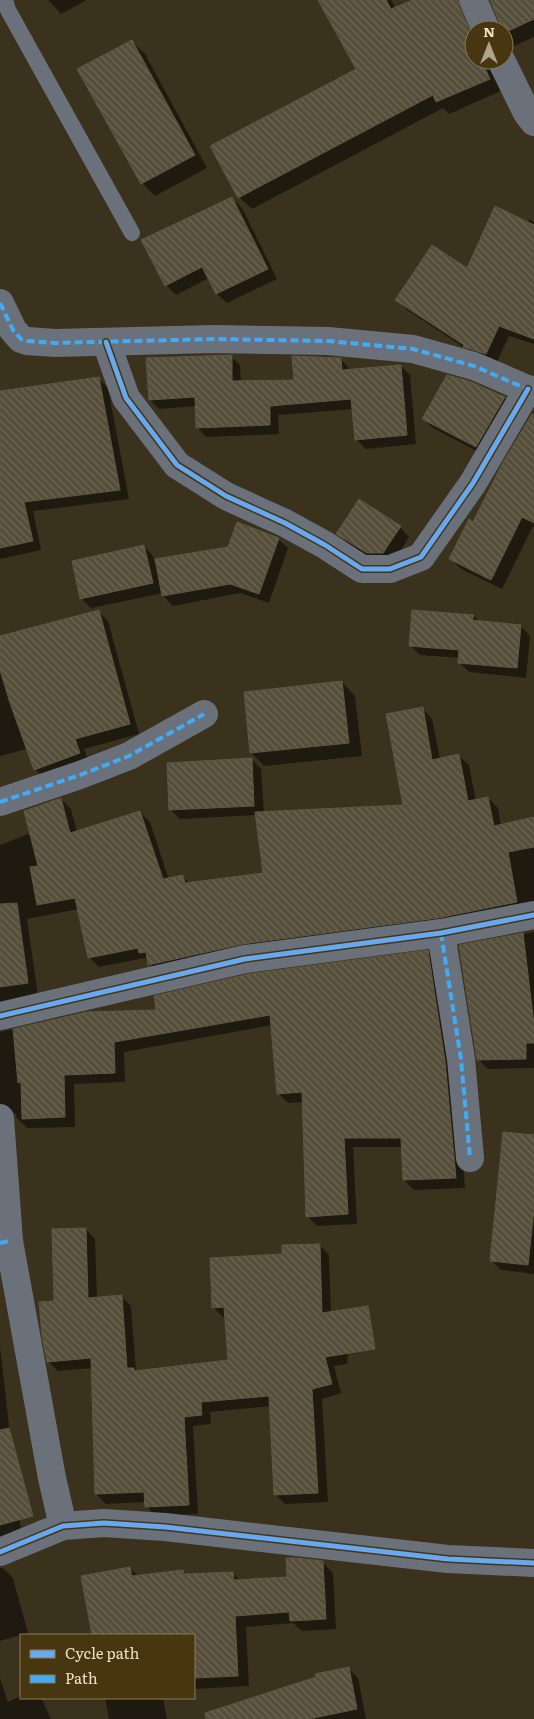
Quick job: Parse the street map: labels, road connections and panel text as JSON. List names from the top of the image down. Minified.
{"legend":["Cycle path","Path"],"north":"top"}
